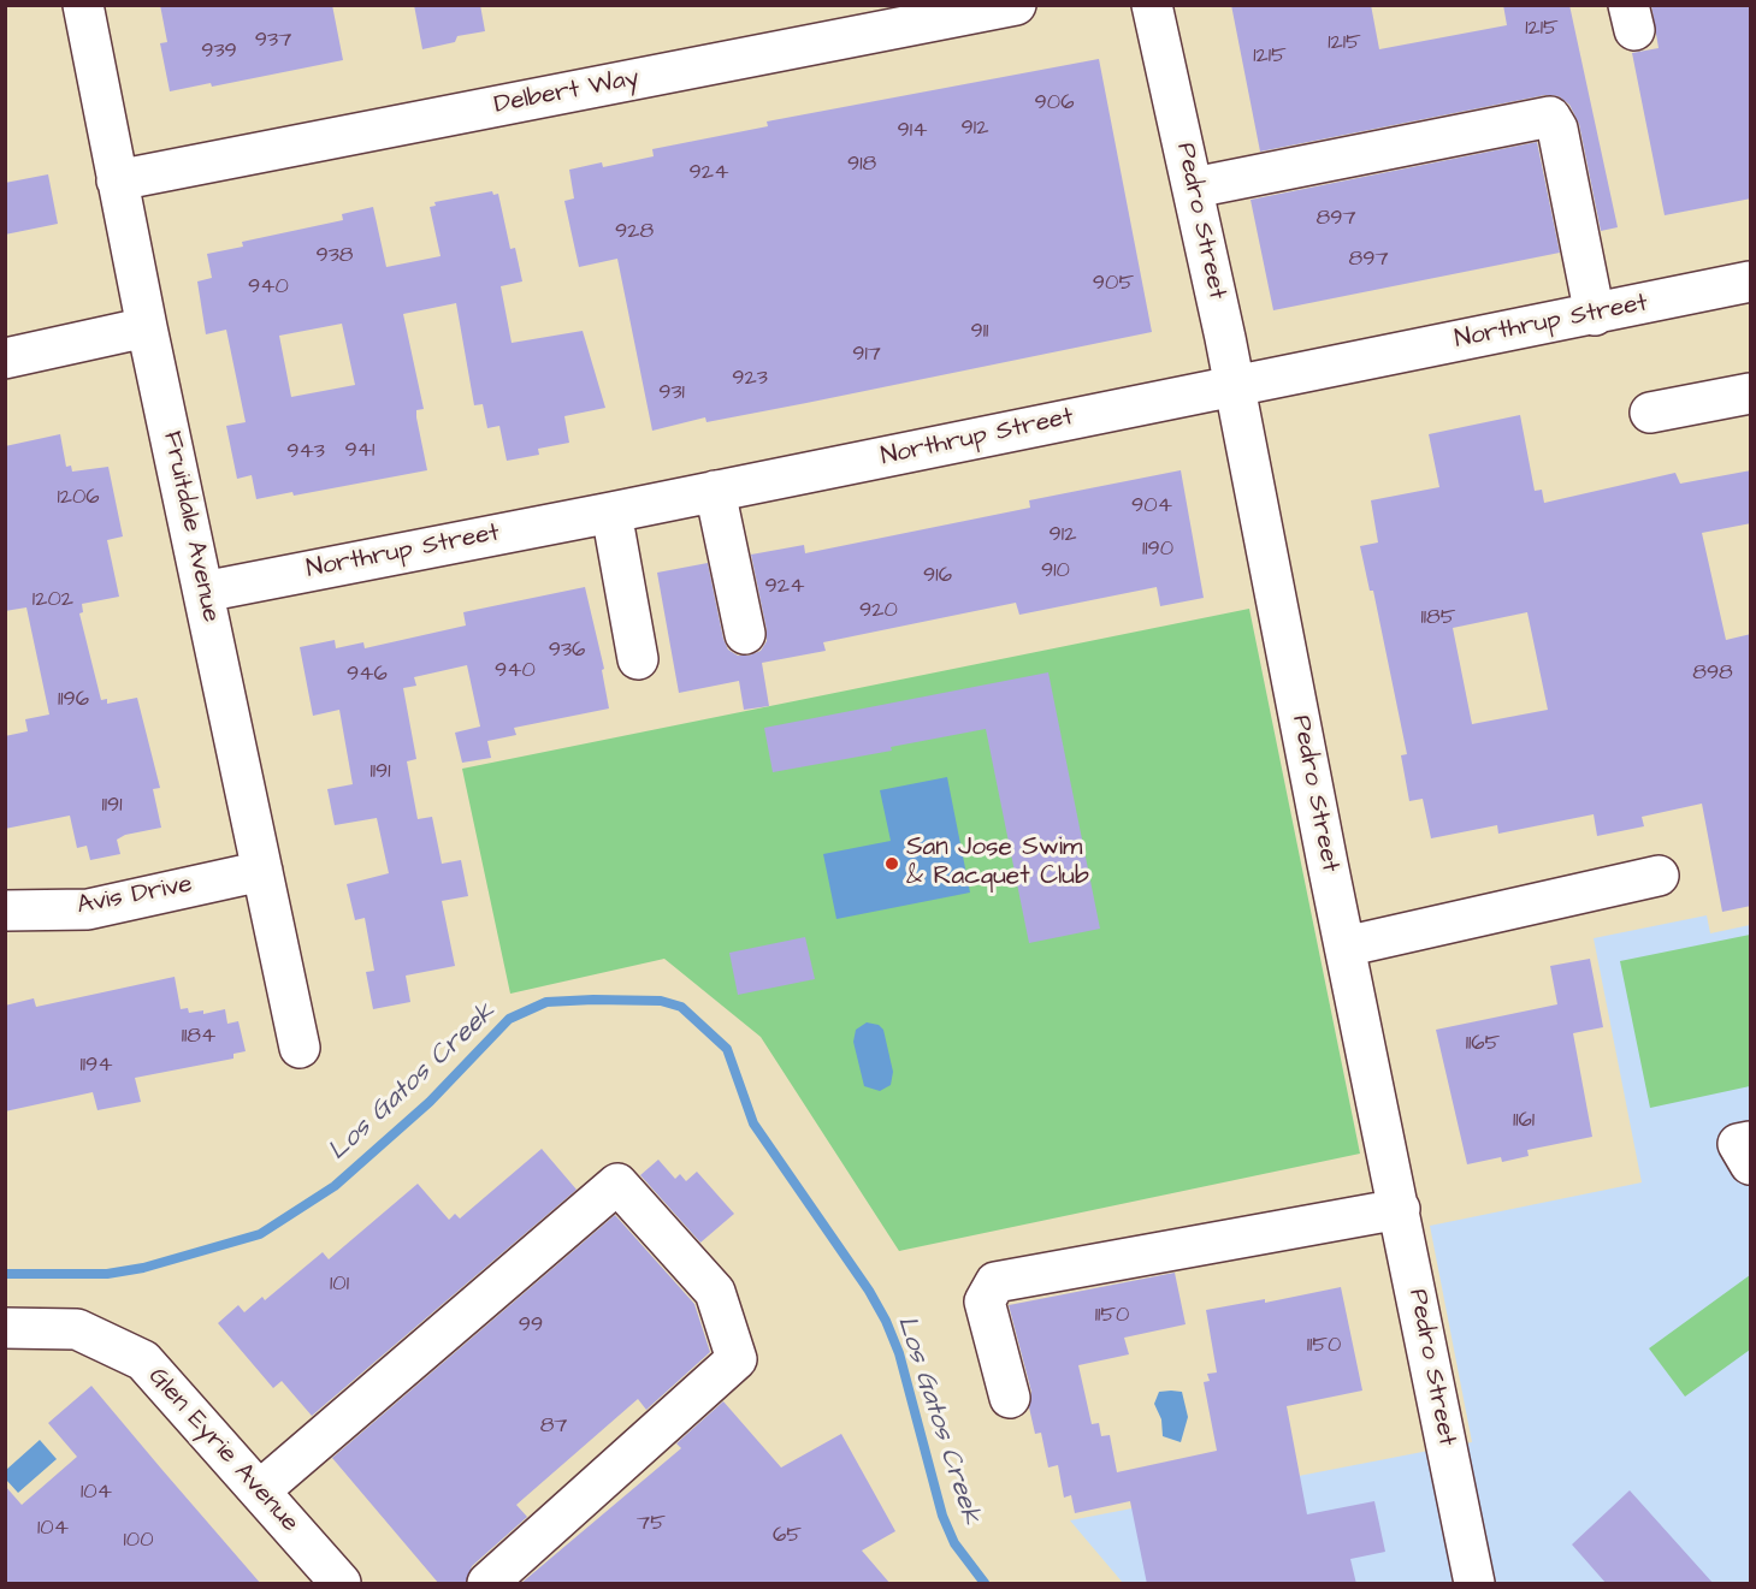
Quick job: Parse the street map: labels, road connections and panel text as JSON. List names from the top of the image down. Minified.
{"streets":{"street":["Delbert Way","Pedro Street","Northrup Street","Fruitdale Avenue","Avis Drive","Glen Eyrie Avenue"]},"crossings":[["Delbert Way","Fruitdale Avenue"],["Pedro Street","Northrup Street"],["Northrup Street","Fruitdale Avenue"],["Fruitdale Avenue","Avis Drive"]],"water":["Los Gatos Creek"],"places":["San Jose Swim & Racquet Club"],"house_numbers":["1215","937","1215","939","1215","906","912","914","918","924","897","928","938","897","905","940","911","917","923","931","941","943","1206","904","912","1190","910","916","924","1202","920","1185","936","940","898","946","1196","1191","1191","1184","1165","1194","1161","101","1150","99","1150","87","104","75","104","65","100"]}
